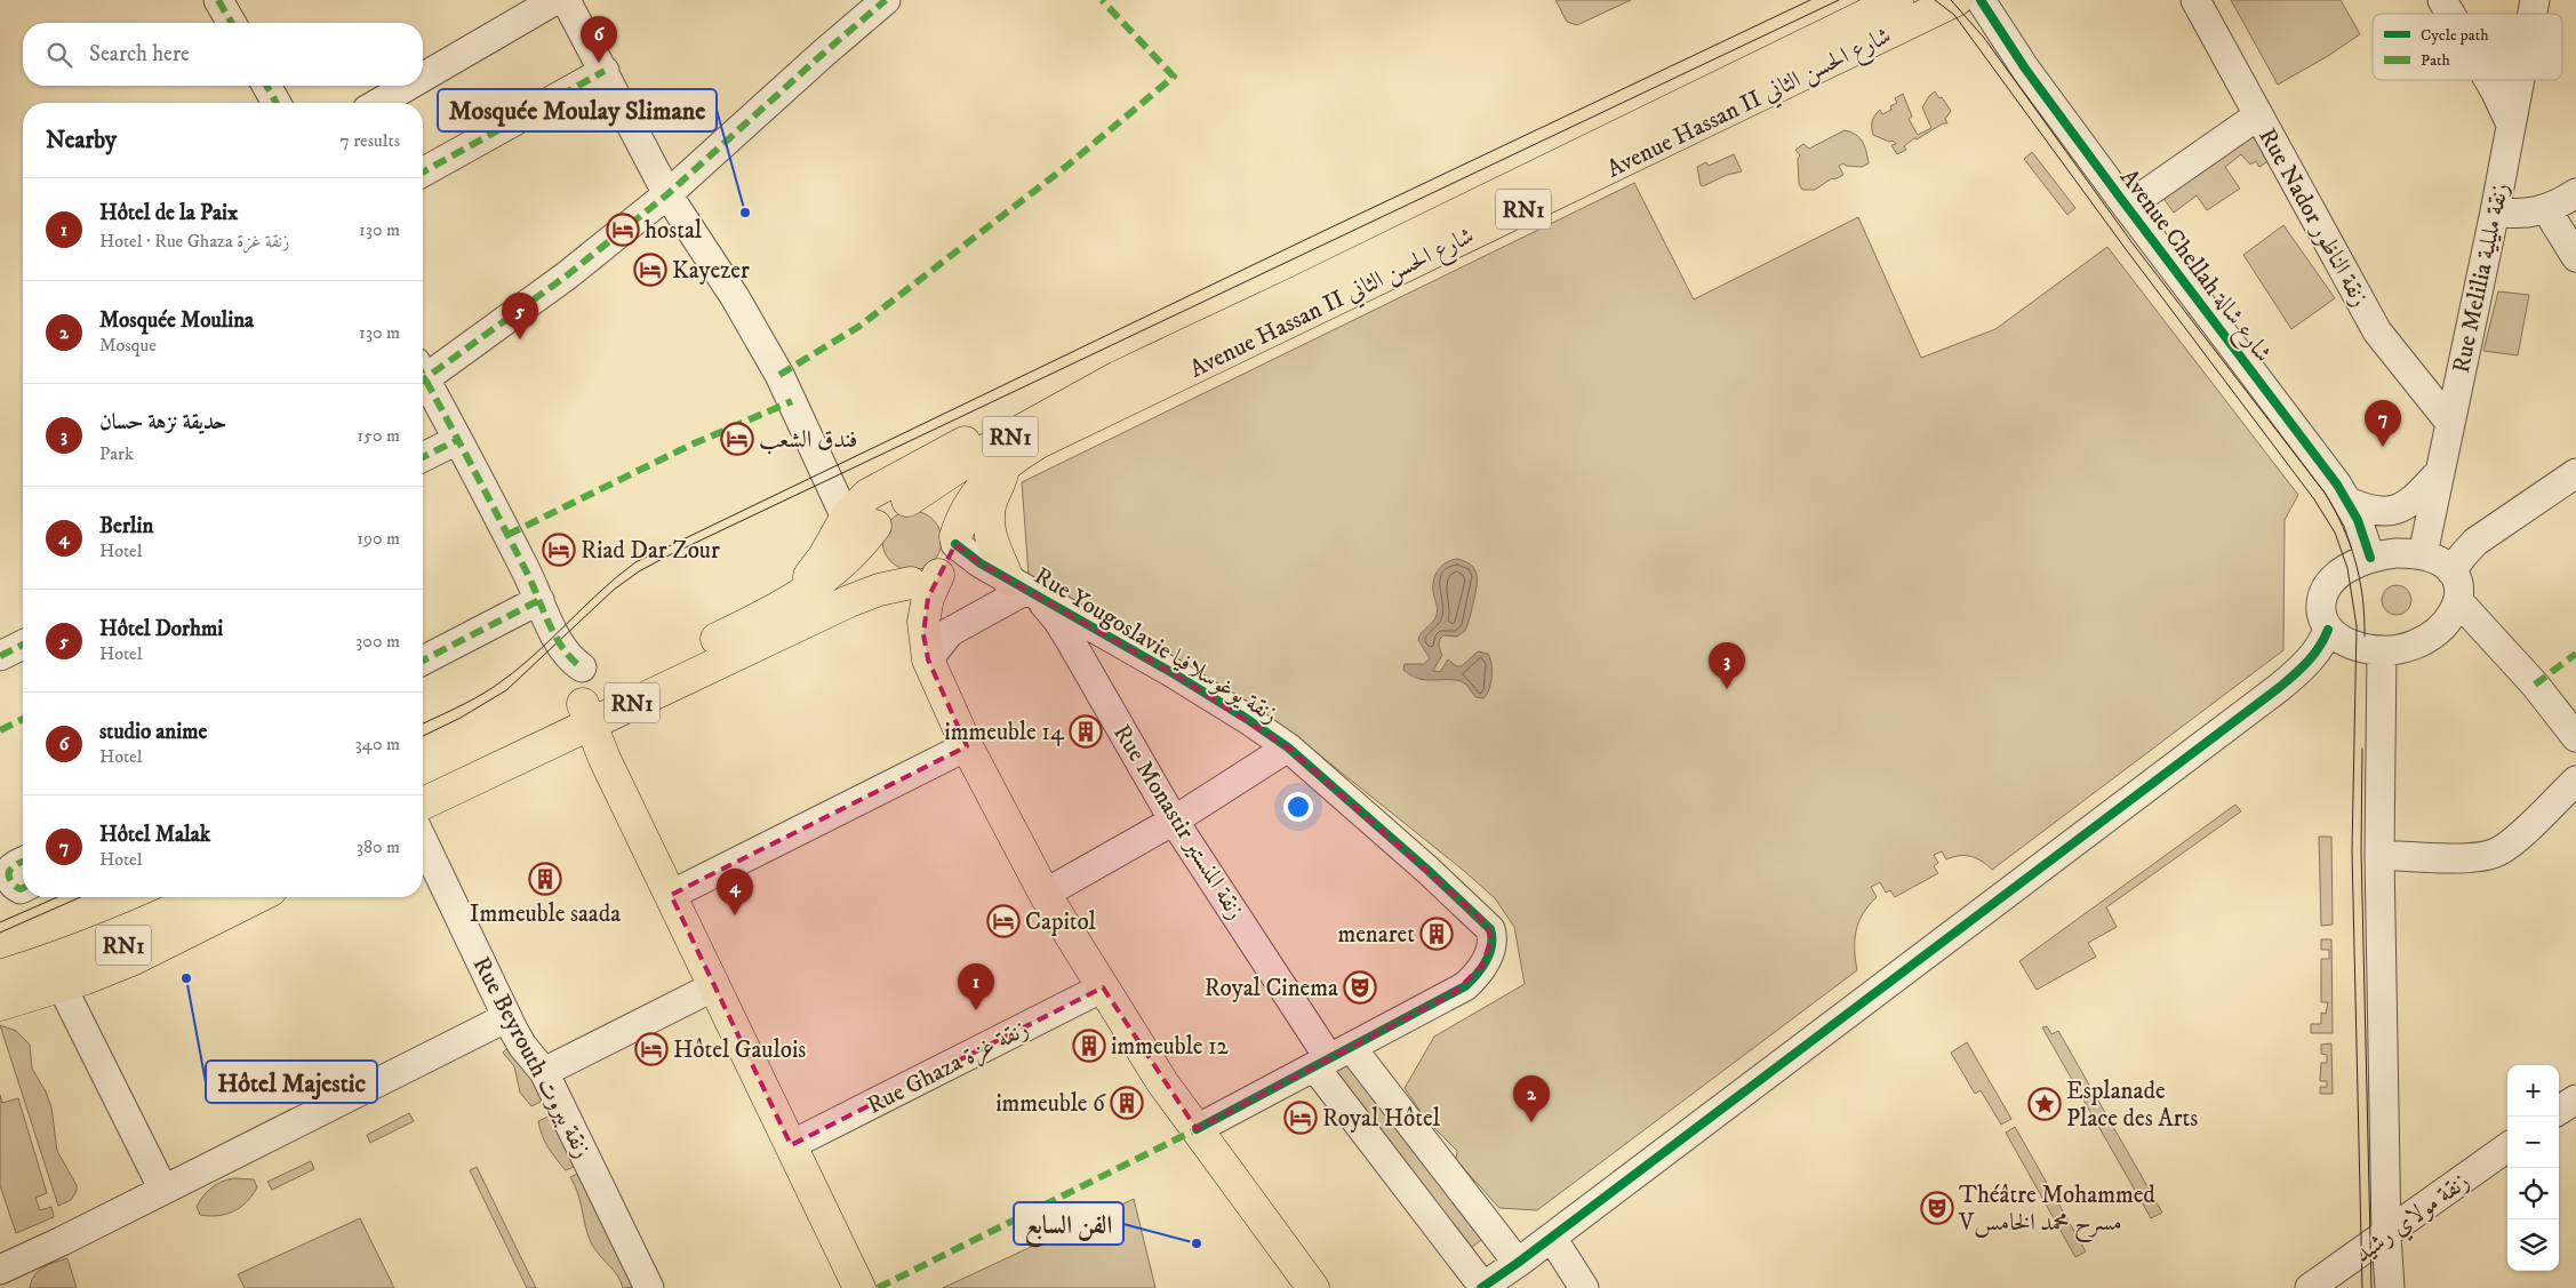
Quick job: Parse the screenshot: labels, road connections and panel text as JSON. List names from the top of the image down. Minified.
{"streets":{"main road":["Avenue Hassan II شارع الحسن الثاني","RN1"],"street":["Rue Nador زنقة الناظور","Avenue Chellah شارع شالة","Rue Melilia زنقة مليلية","Rue Yougoslavie زنقة يوغوسلافيا","Rue Monastir زنقة المنستير","Rue Beyrouth زنقة بيروت","Rue Ghaza زنقة غزة","زنقة مولاي رشيد"]},"crossings":[["Avenue Hassan II شارع الحسن الثاني","RN1"],["Avenue Hassan II شارع الحسن الثاني","Rue Yougoslavie زنقة يوغوسلافيا"],["RN1","Rue Yougoslavie زنقة يوغوسلافيا"],["Rue Nador زنقة الناظور","Rue Melilia زنقة مليلية"],["Avenue Chellah شارع شالة","Rue Melilia زنقة مليلية"],["Rue Yougoslavie زنقة يوغوسلافيا","Rue Monastir زنقة المنستير"]],"places":{"other":["Mosquée Moulay Slimane","Hôtel Majestic","الفن السابع"],"hotel":["hostal","Kayezer","فندق الشعب","Riad Dar Zour","Capitol","Hôtel Gaulois","Royal Hôtel"],"building":["immeuble 14","Immeuble saada","menaret","immeuble 12","immeuble 6"],"theatre":["Royal Cinema","Théâtre Mohammed Vمسرح محمد الخامس"],"place":["Esplanade Place des Arts"]},"legend":["Cycle path","Path"],"page":{"pins":["6","5","7","3","4","1","2"],"search":"Search here","heading":["Nearby","7 results"],"list":[{"mark":"1","name":"Hôtel de la Paix","note":"Hotel · Rue Ghaza زنقة غزة","value":"130 m"},{"mark":"2","name":"Mosquée Moulina","note":"Mosque","value":"130 m"},{"mark":"3","name":"حديقة نزهة حسان","note":"Park","value":"150 m"},{"mark":"4","name":"Berlin","note":"Hotel","value":"190 m"},{"mark":"5","name":"Hôtel Dorhmi","note":"Hotel","value":"300 m"},{"mark":"6","name":"studio anime","note":"Hotel","value":"340 m"},{"mark":"7","name":"Hôtel Malak","note":"Hotel","value":"380 m"}],"map_buttons":["+","−"]}}
